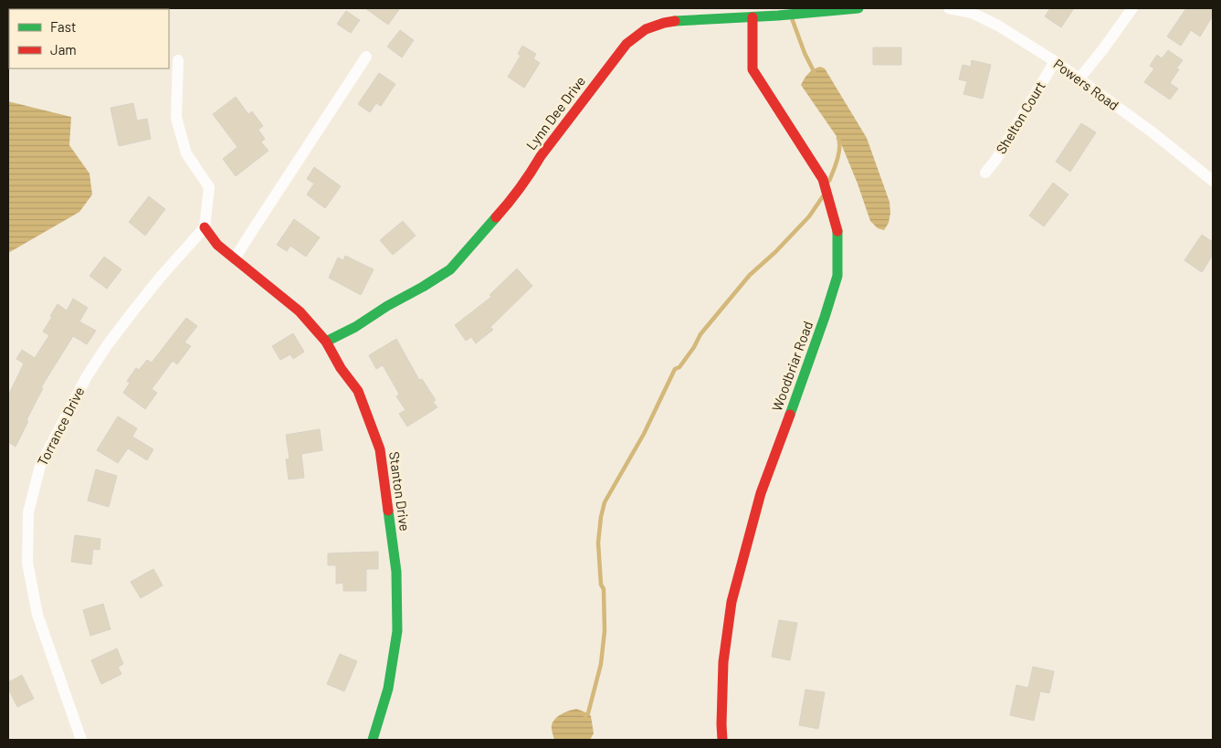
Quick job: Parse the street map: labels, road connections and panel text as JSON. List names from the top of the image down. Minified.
{"streets":{"street":["Powers Road","Lynn Dee Drive","Shelton Court","Woodbriar Road","Torrance Drive","Stanton Drive"]},"crossings":[["Powers Road","Shelton Court"],["Lynn Dee Drive","Woodbriar Road"],["Lynn Dee Drive","Stanton Drive"],["Torrance Drive","Stanton Drive"]],"legend":["Fast","Jam"]}
